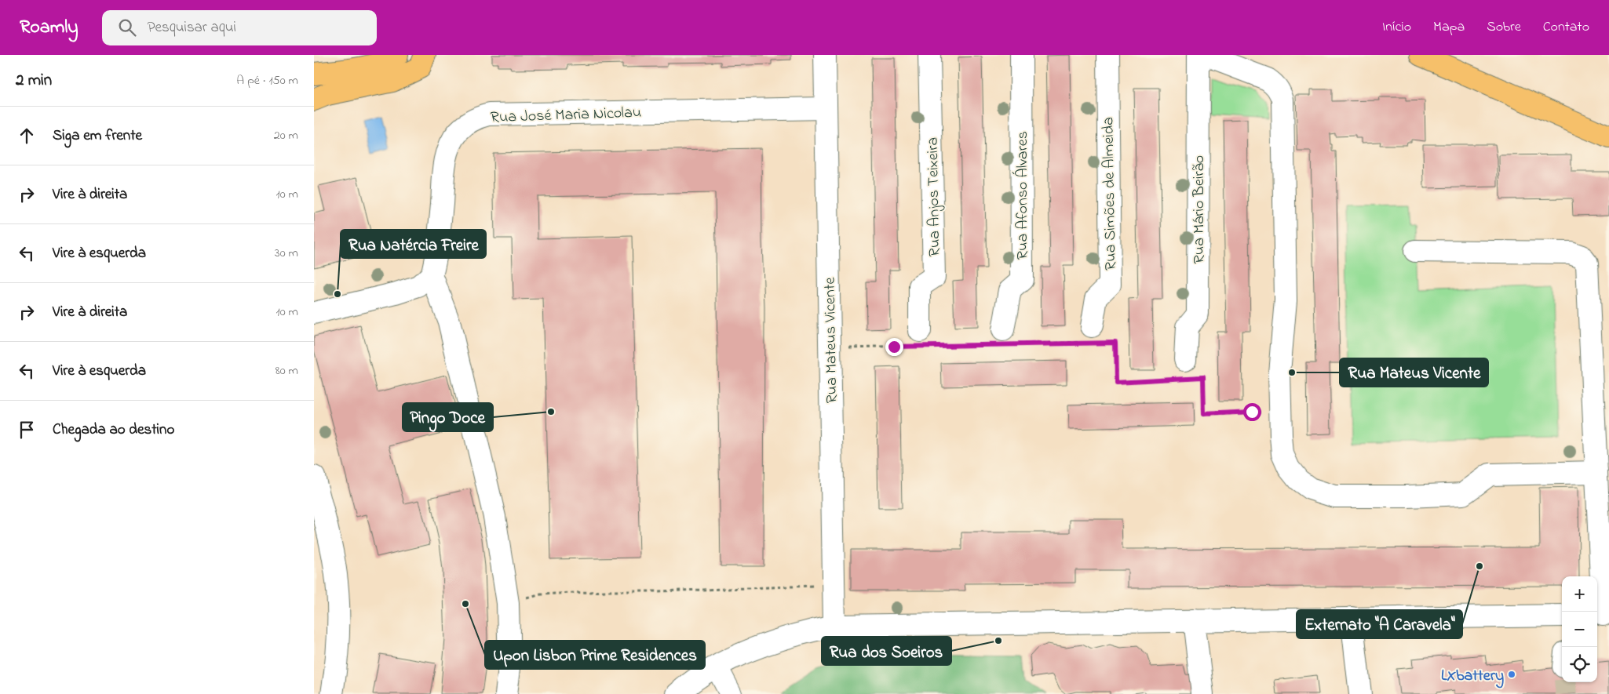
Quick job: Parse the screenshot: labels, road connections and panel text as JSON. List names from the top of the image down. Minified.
{"streets":{"street":["Rua José Maria Nicolau","Rua Simões de Almeida","Rua Afonso Álvares","Rua Anjos Teixeira","Rua Mário Beirão","Rua Mateus Vicente"]},"crossings":[["Rua José Maria Nicolau","Rua Mateus Vicente"]],"places":["Rua Natércia Freire","Rua Mateus Vicente","Pingo Doce","Externato \"A Caravela\"","Upon Lisbon Prime Residences","Rua dos Soeiros","LXbattery"],"page":{"header":"Roamly","search":"Pesquisar aqui","nav":["Início","Mapa","Sobre","Contato"],"heading":["2 min","A pé · 150 m"],"list":[["Siga em frente","20 m"],["Vire à direita","10 m"],["Vire à esquerda","30 m"],["Vire à direita","10 m"],["Vire à esquerda","80 m"],"Chegada ao destino"],"map_buttons":["+","−"]}}
